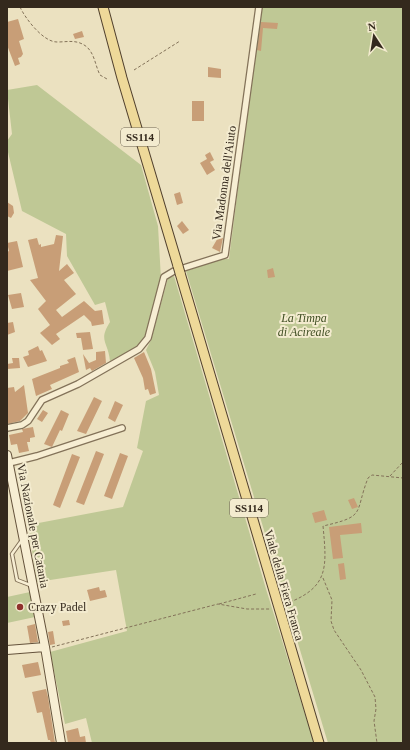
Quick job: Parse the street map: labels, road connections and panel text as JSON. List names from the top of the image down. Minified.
{"streets":{"main road":["SS114","Via Nazionale per Catania","Viale della Fiera Franca"],"street":["Via Madonna dell'Aiuto"]},"parks":["La Timpa di Acireale"],"places":["Crazy Padel"],"north":"top"}
